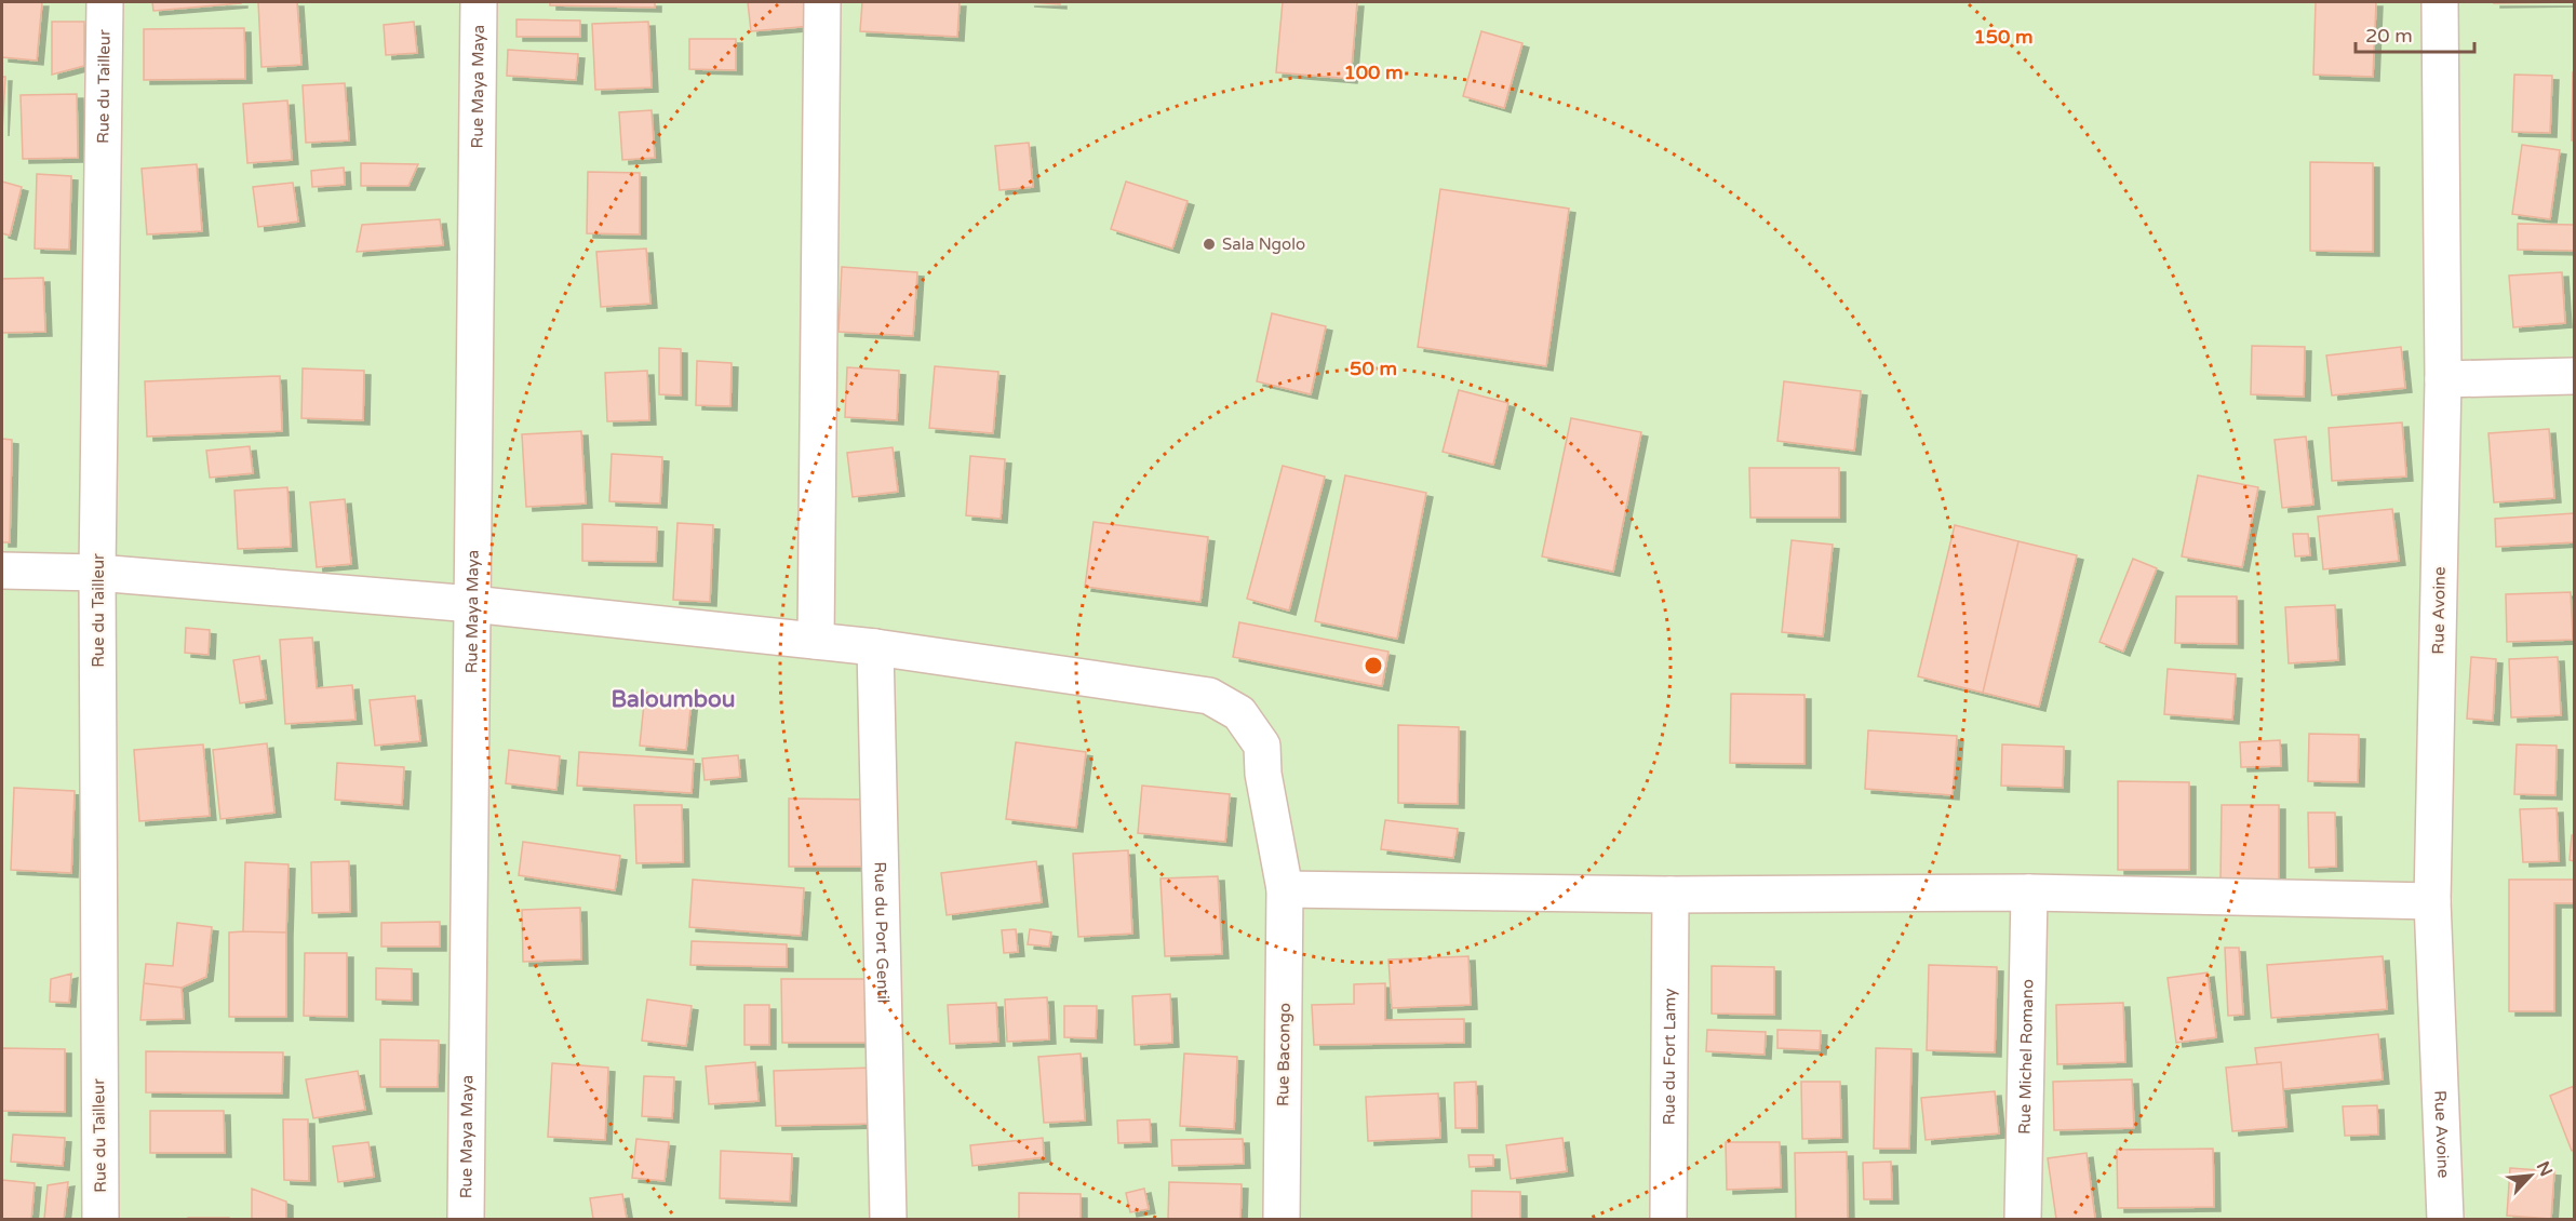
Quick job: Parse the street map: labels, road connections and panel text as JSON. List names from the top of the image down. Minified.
{"streets":{"street":["Rue du Tailleur","Rue Maya Maya","Rue Avoine","Rue du Port Gentil","Rue Bacongo","Rue Michel Romano","Rue du Fort Lamy"]},"crossings":[["Rue du Tailleur","Rue Bacongo"],["Rue Maya Maya","Rue Bacongo"],["Rue du Port Gentil","Rue Bacongo"]],"districts":["Baloumbou"],"places":["Sala Ngolo"],"scale_bar":"20 m","north":"top right","rings":["150 m","100 m","50 m"]}
